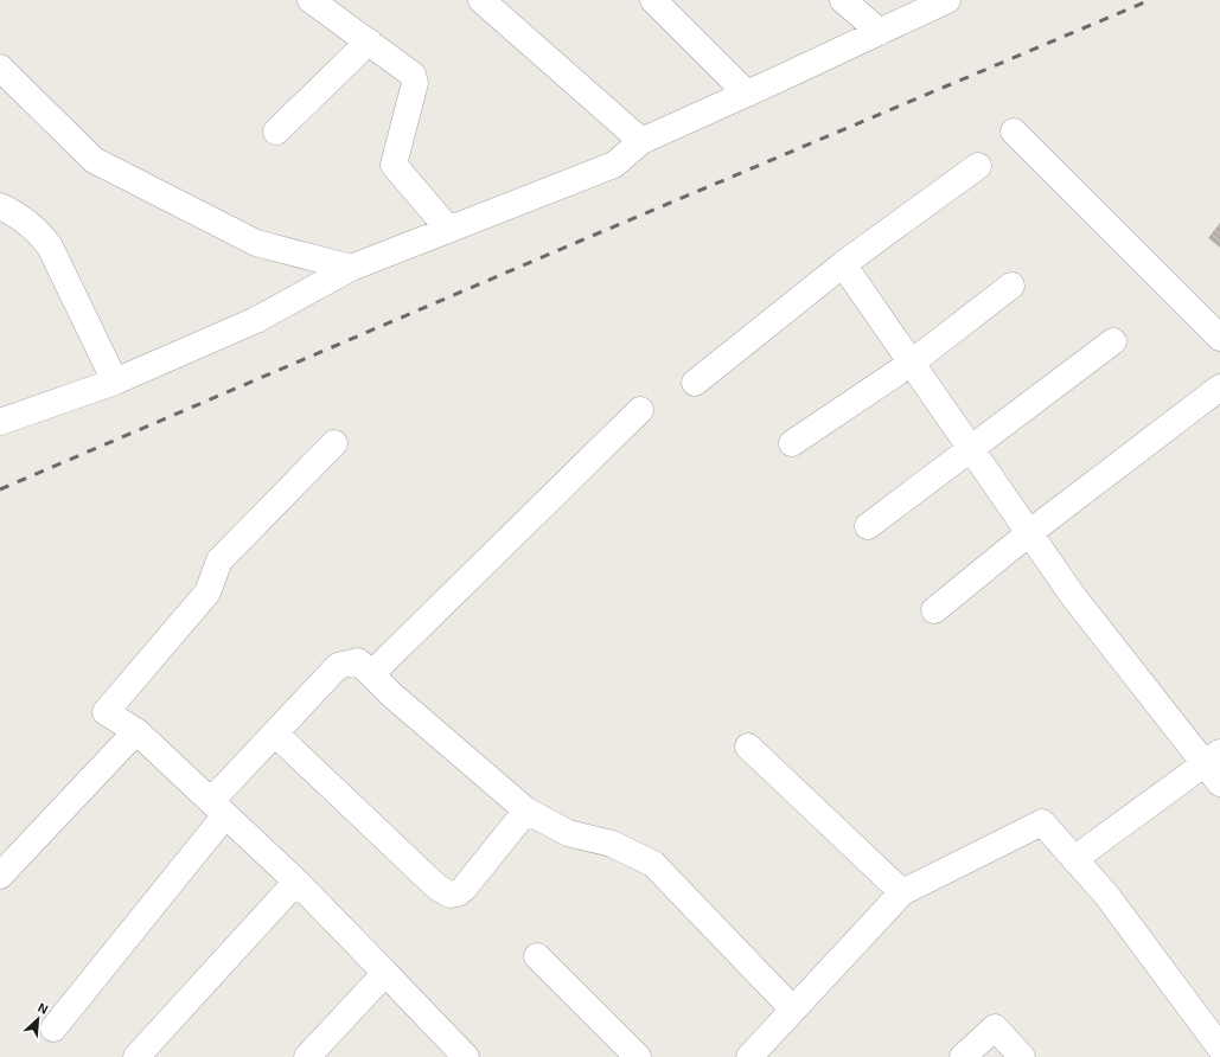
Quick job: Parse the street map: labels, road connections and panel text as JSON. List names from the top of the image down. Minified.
{"north":"top right"}
